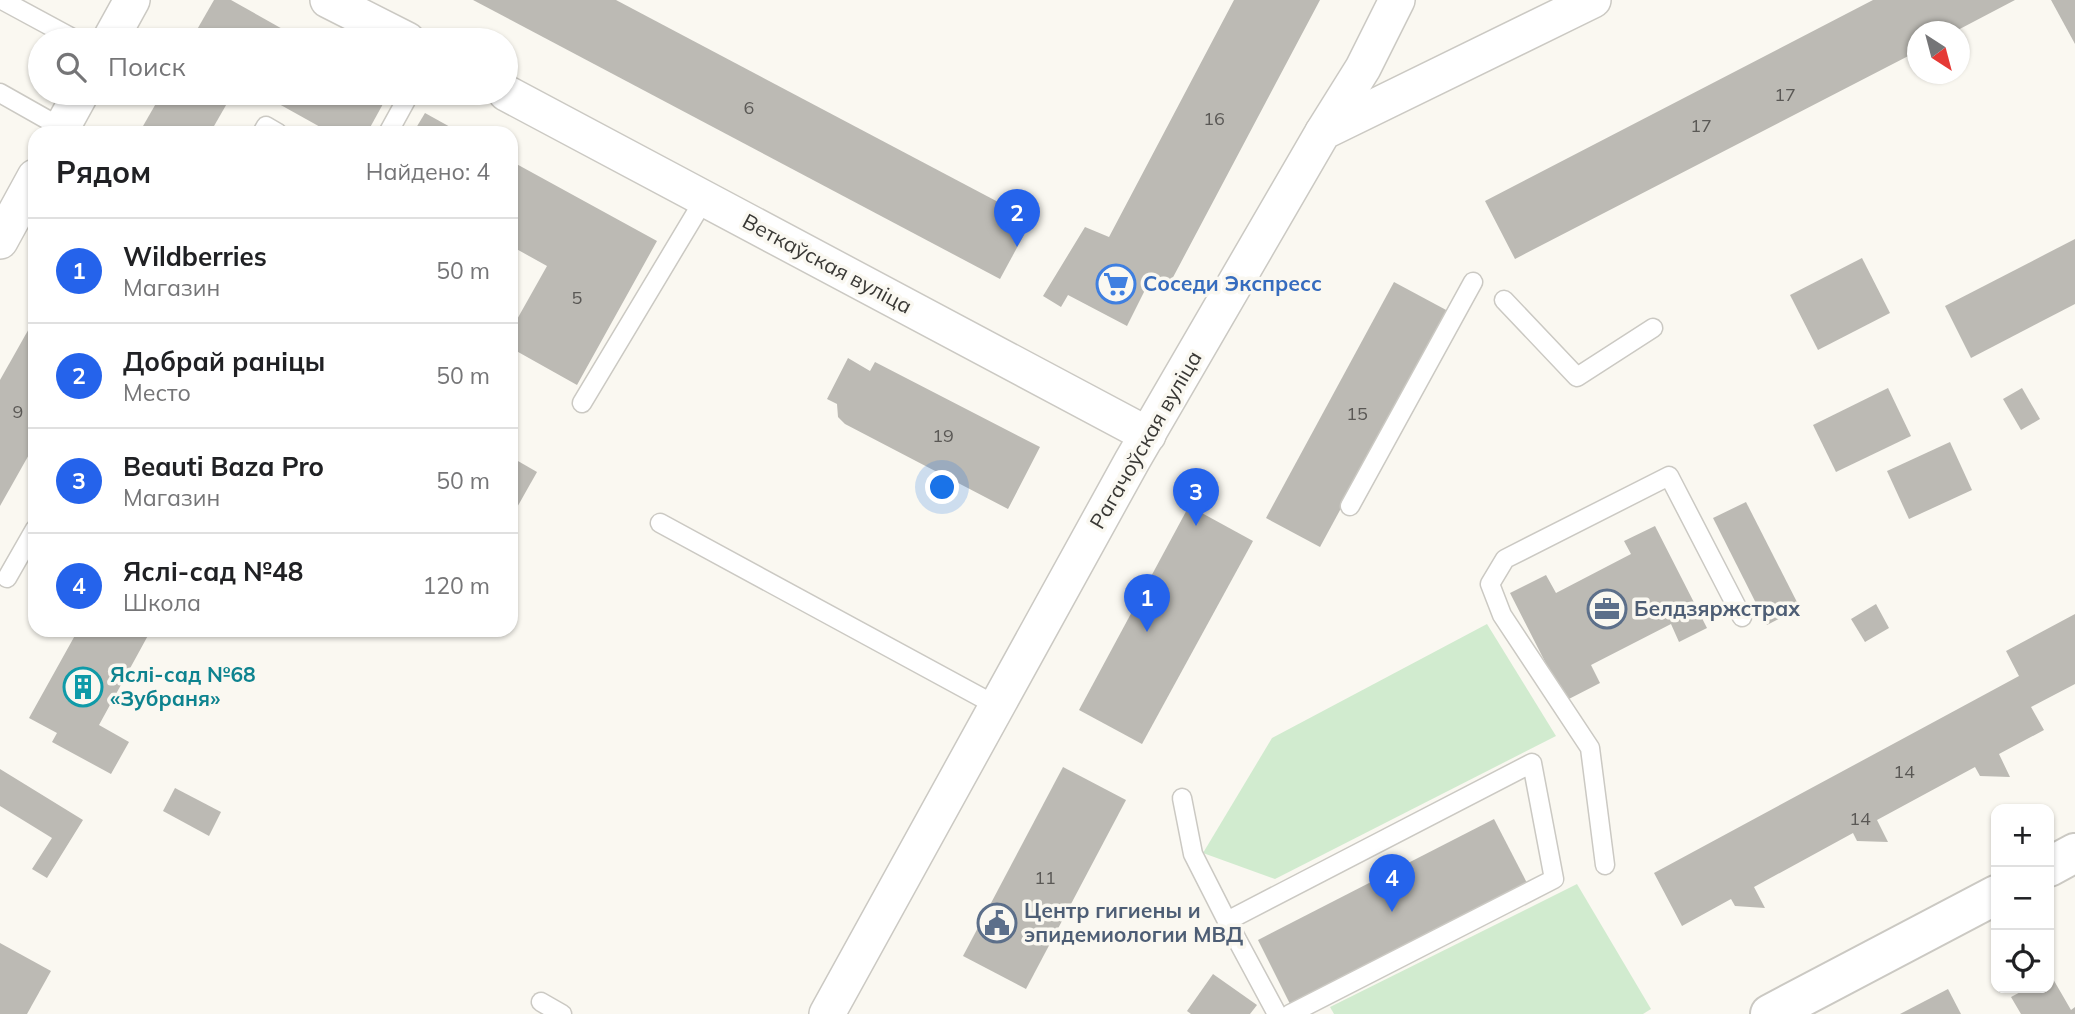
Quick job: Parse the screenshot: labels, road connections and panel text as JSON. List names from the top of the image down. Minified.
{"streets":{"street":["Веткаўская вуліца","Рагачоўская вуліца"]},"crossings":[["Веткаўская вуліца","Рагачоўская вуліца"]],"places":{"supermarket":["Соседи Экспресс"],"office":["Белдзяржстрах"],"building":["Яслі-сад №68 «Зубраня»"],"public building":["Центр гигиены и эпидемиологии МВД"]},"house_numbers":["17","6","16","17","5","9","15","19","14","14","11"],"north":"bottom right","page":{"search":"Поиск","heading":["Рядом","Найдено: 4"],"pins":["2","3","1","4"],"list":[{"mark":"1","name":"Wildberries","note":"Магазин","value":"50 m"},{"mark":"2","name":"Добрай раніцы","note":"Место","value":"50 m"},{"mark":"3","name":"Beauti Baza Pro","note":"Магазин","value":"50 m"},{"mark":"4","name":"Яслі-сад №48","note":"Школа","value":"120 m"}],"map_buttons":["+","−"]}}
